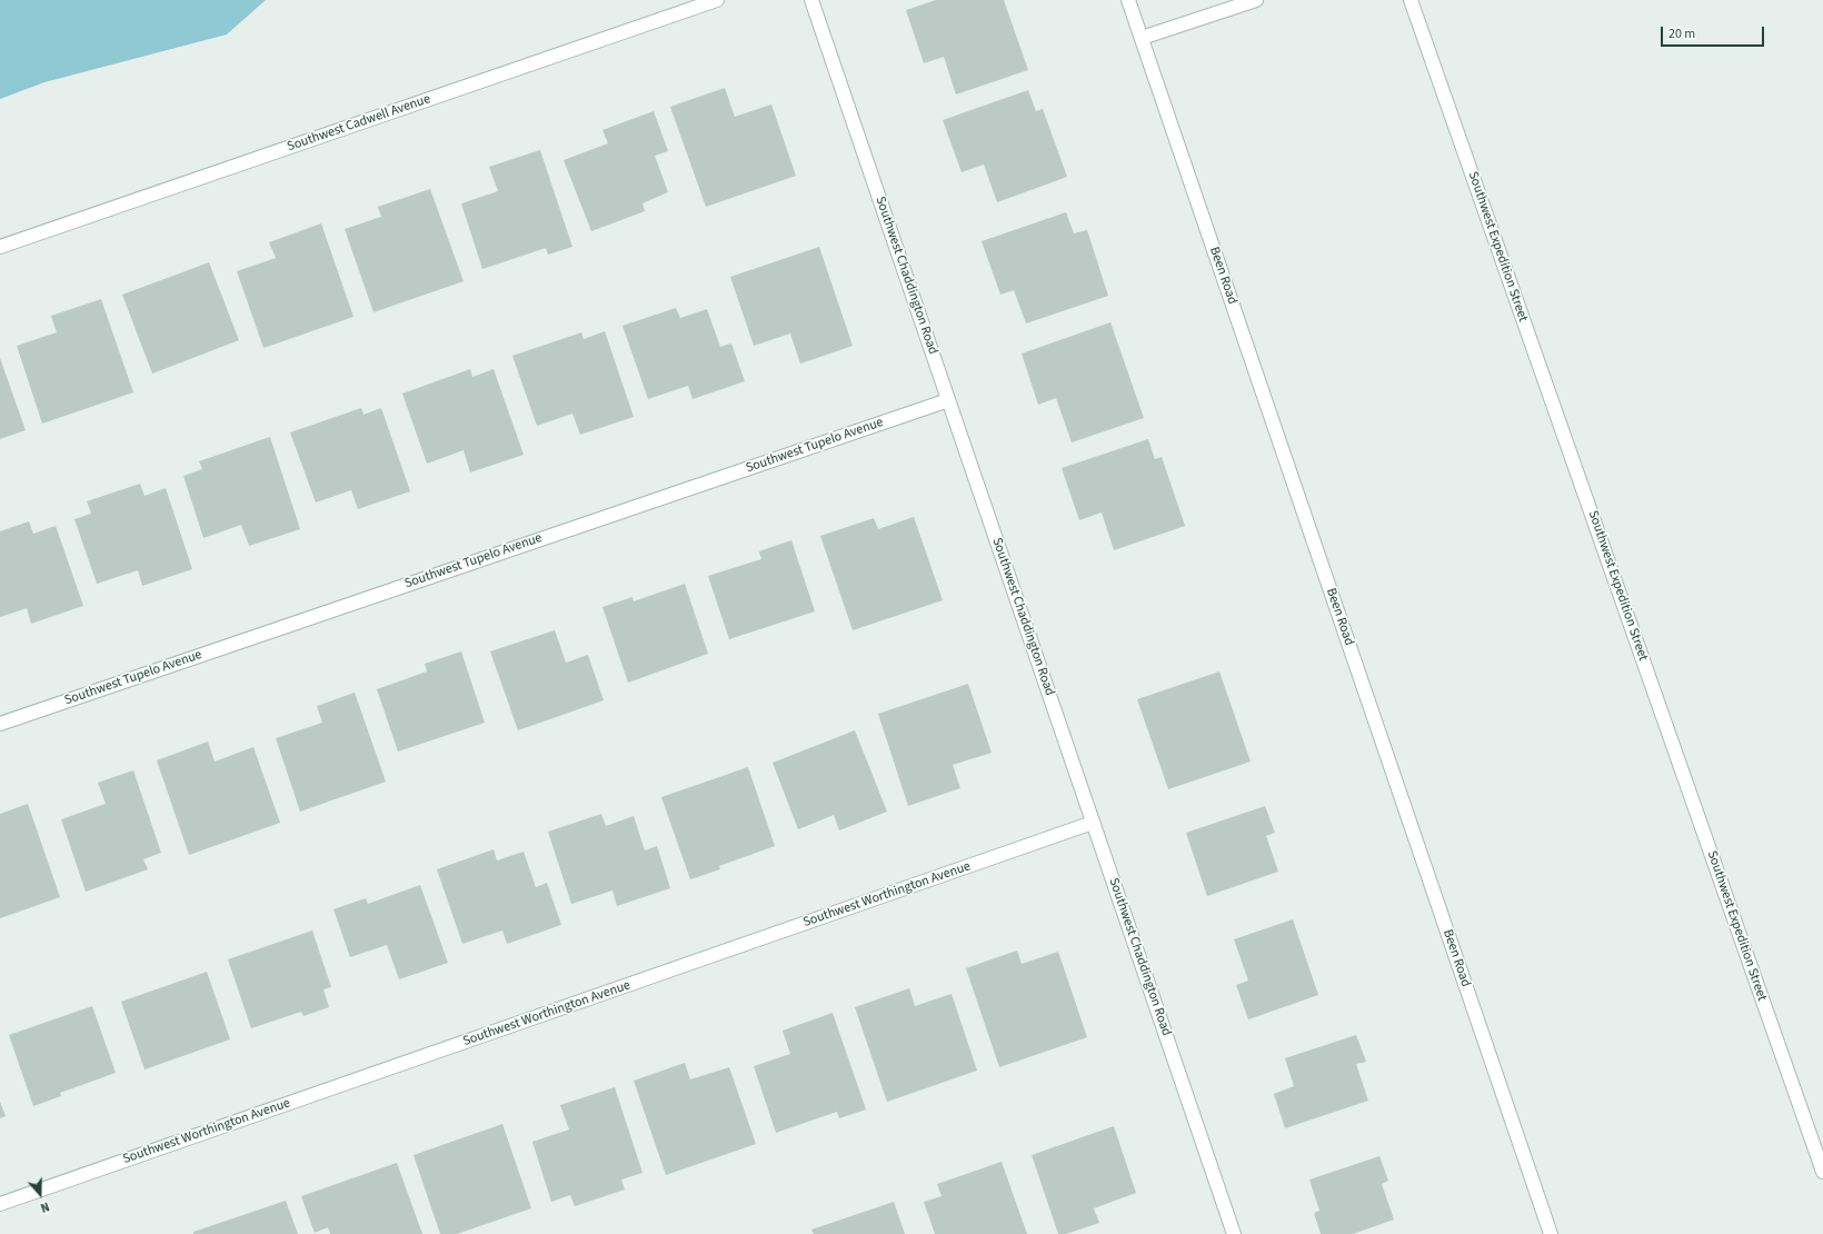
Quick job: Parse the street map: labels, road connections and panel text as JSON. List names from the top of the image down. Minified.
{"streets":{"street":["Southwest Cadwell Avenue","Southwest Expedition Street","Southwest Chaddington Road","Been Road","Southwest Tupelo Avenue","Southwest Worthington Avenue"]},"crossings":[["Southwest Chaddington Road","Southwest Tupelo Avenue"],["Southwest Chaddington Road","Southwest Worthington Avenue"]],"scale_bar":"20 m","north":"bottom"}
